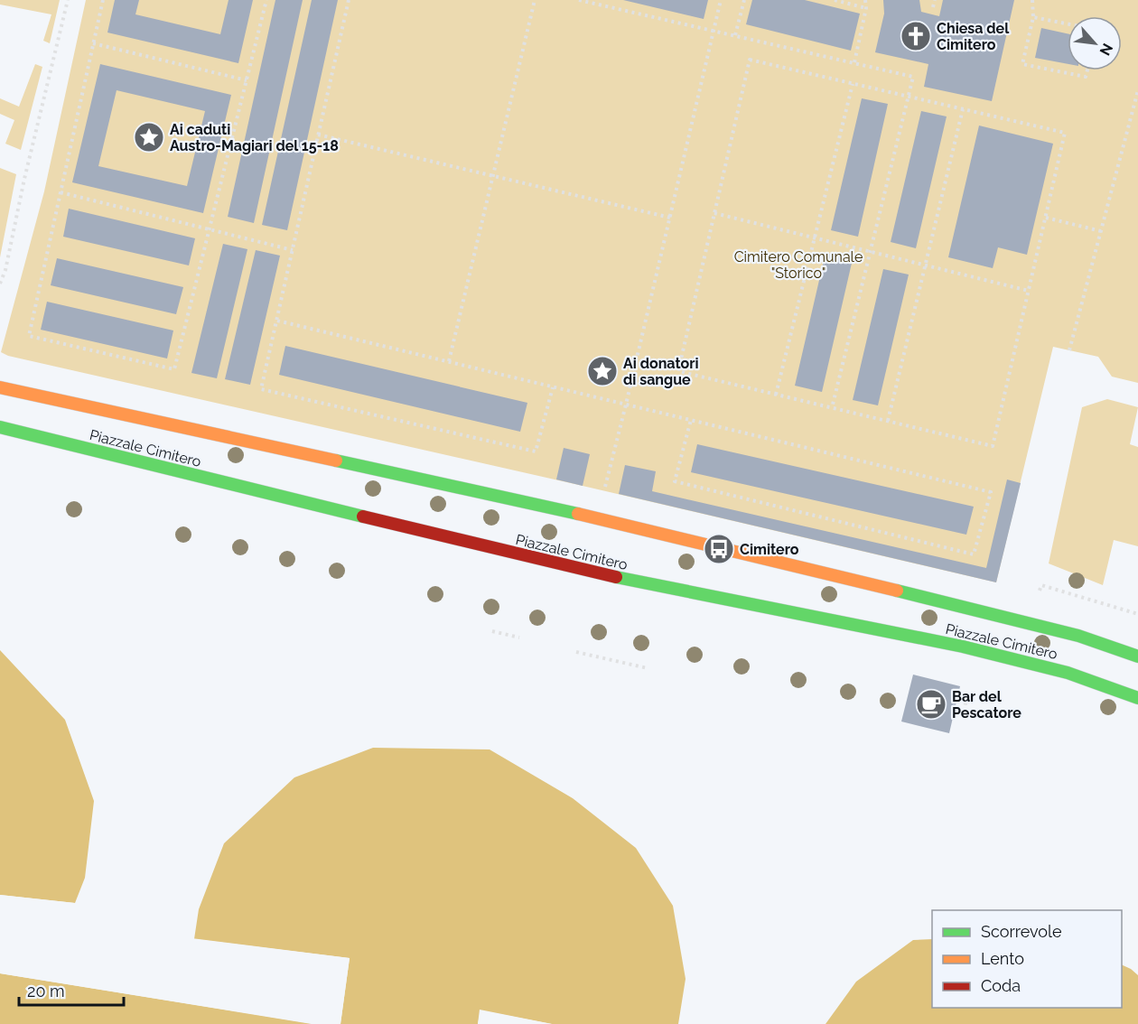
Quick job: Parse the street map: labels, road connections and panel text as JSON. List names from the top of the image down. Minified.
{"streets":{"street":["Piazzale Cimitero"]},"parks":["Cimitero Comunale \"Storico\""],"places":{"church":["Chiesa del Cimitero"],"place":["Ai caduti Austro-Magiari del 15-18","Ai donatori di sangue"],"bus stop":["Cimitero"],"cafe":["Bar del Pescatore"]},"legend":["Scorrevole","Lento","Coda"],"scale_bar":"20 m","north":"bottom right"}
